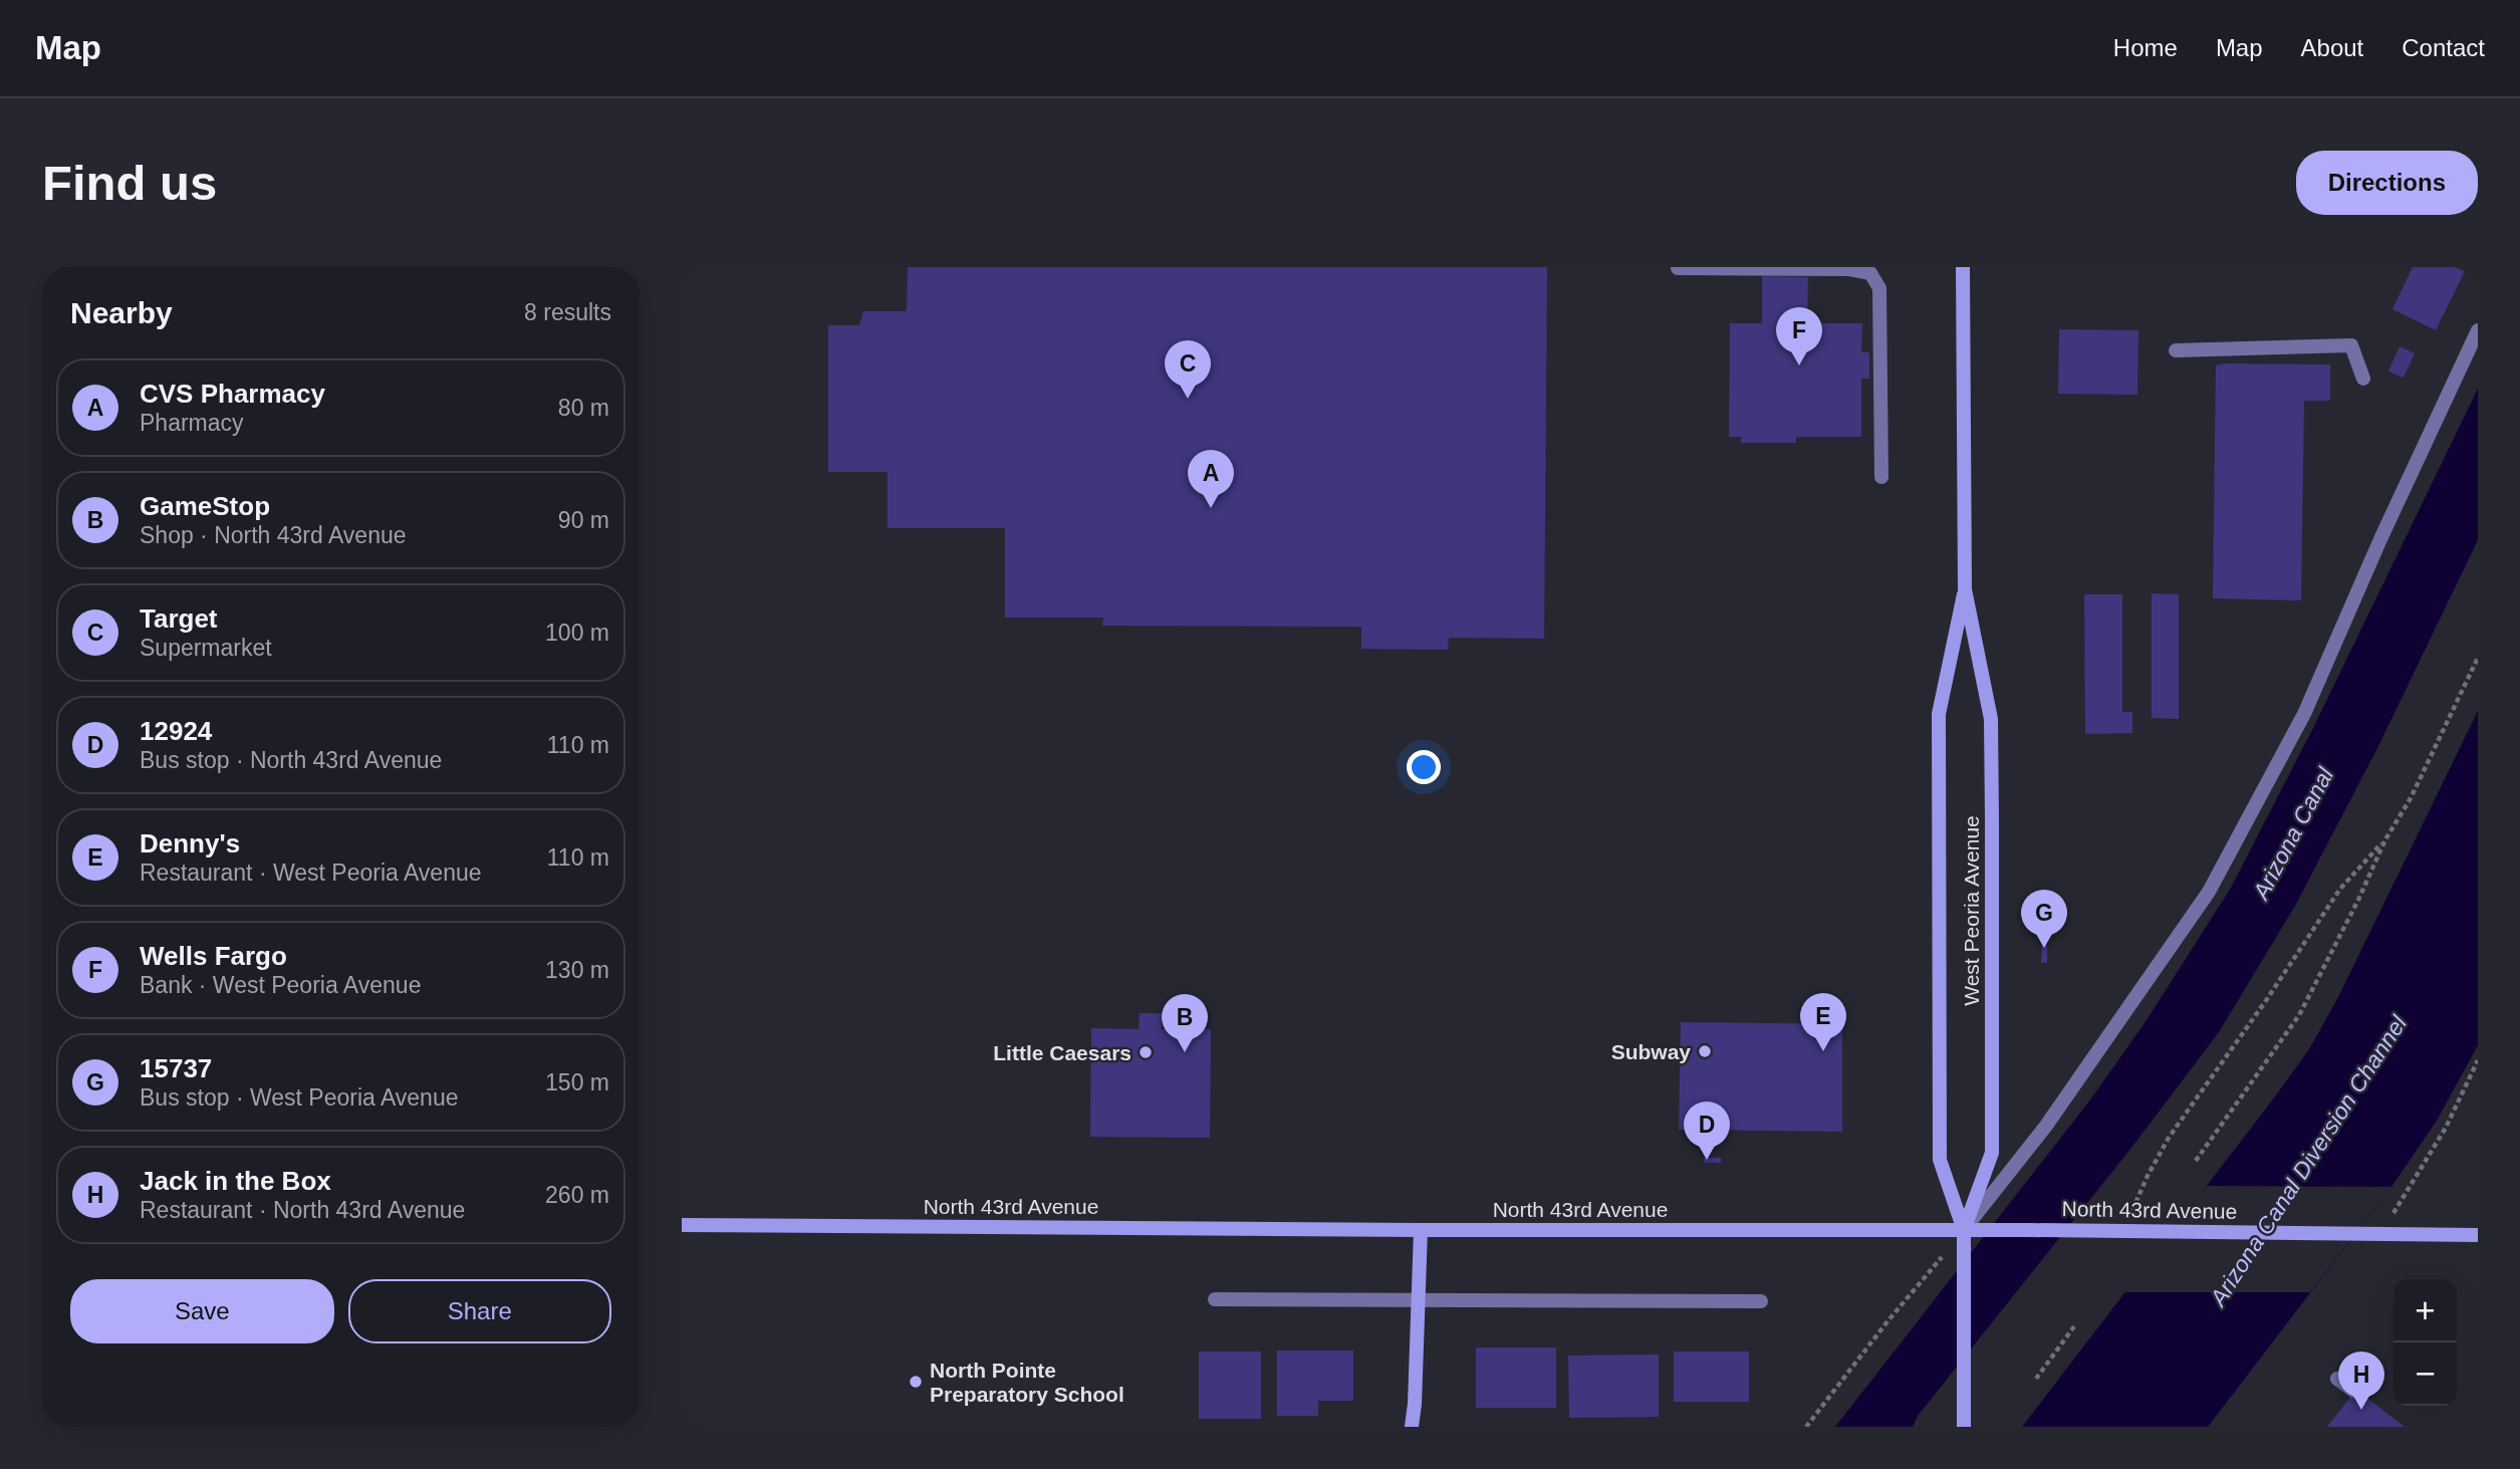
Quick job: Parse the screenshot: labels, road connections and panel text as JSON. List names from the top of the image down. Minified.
{"streets":{"main road":["West Peoria Avenue","North 43rd Avenue"]},"crossings":[["West Peoria Avenue","North 43rd Avenue"]],"water":["Arizona Canal","Arizona Canal Diversion Channel"],"places":["Subway","Little Caesars","North Pointe Preparatory School"],"page":{"header":"Map","nav":["Home","Map","About","Contact"],"buttons":["Directions",["Save","Share"]],"title":"Find us","heading":["Nearby","8 results"],"pins":["F","C","A","G","E","B","D","H"],"list":[{"mark":"A","name":"CVS Pharmacy","note":"Pharmacy","value":"80 m"},{"mark":"B","name":"GameStop","note":"Shop · North 43rd Avenue","value":"90 m"},{"mark":"C","name":"Target","note":"Supermarket","value":"100 m"},{"mark":"D","name":"12924","note":"Bus stop · North 43rd Avenue","value":"110 m"},{"mark":"E","name":"Denny's","note":"Restaurant · West Peoria Avenue","value":"110 m"},{"mark":"F","name":"Wells Fargo","note":"Bank · West Peoria Avenue","value":"130 m"},{"mark":"G","name":"15737","note":"Bus stop · West Peoria Avenue","value":"150 m"},{"mark":"H","name":"Jack in the Box","note":"Restaurant · North 43rd Avenue","value":"260 m"}],"map_buttons":["+","−"]}}
